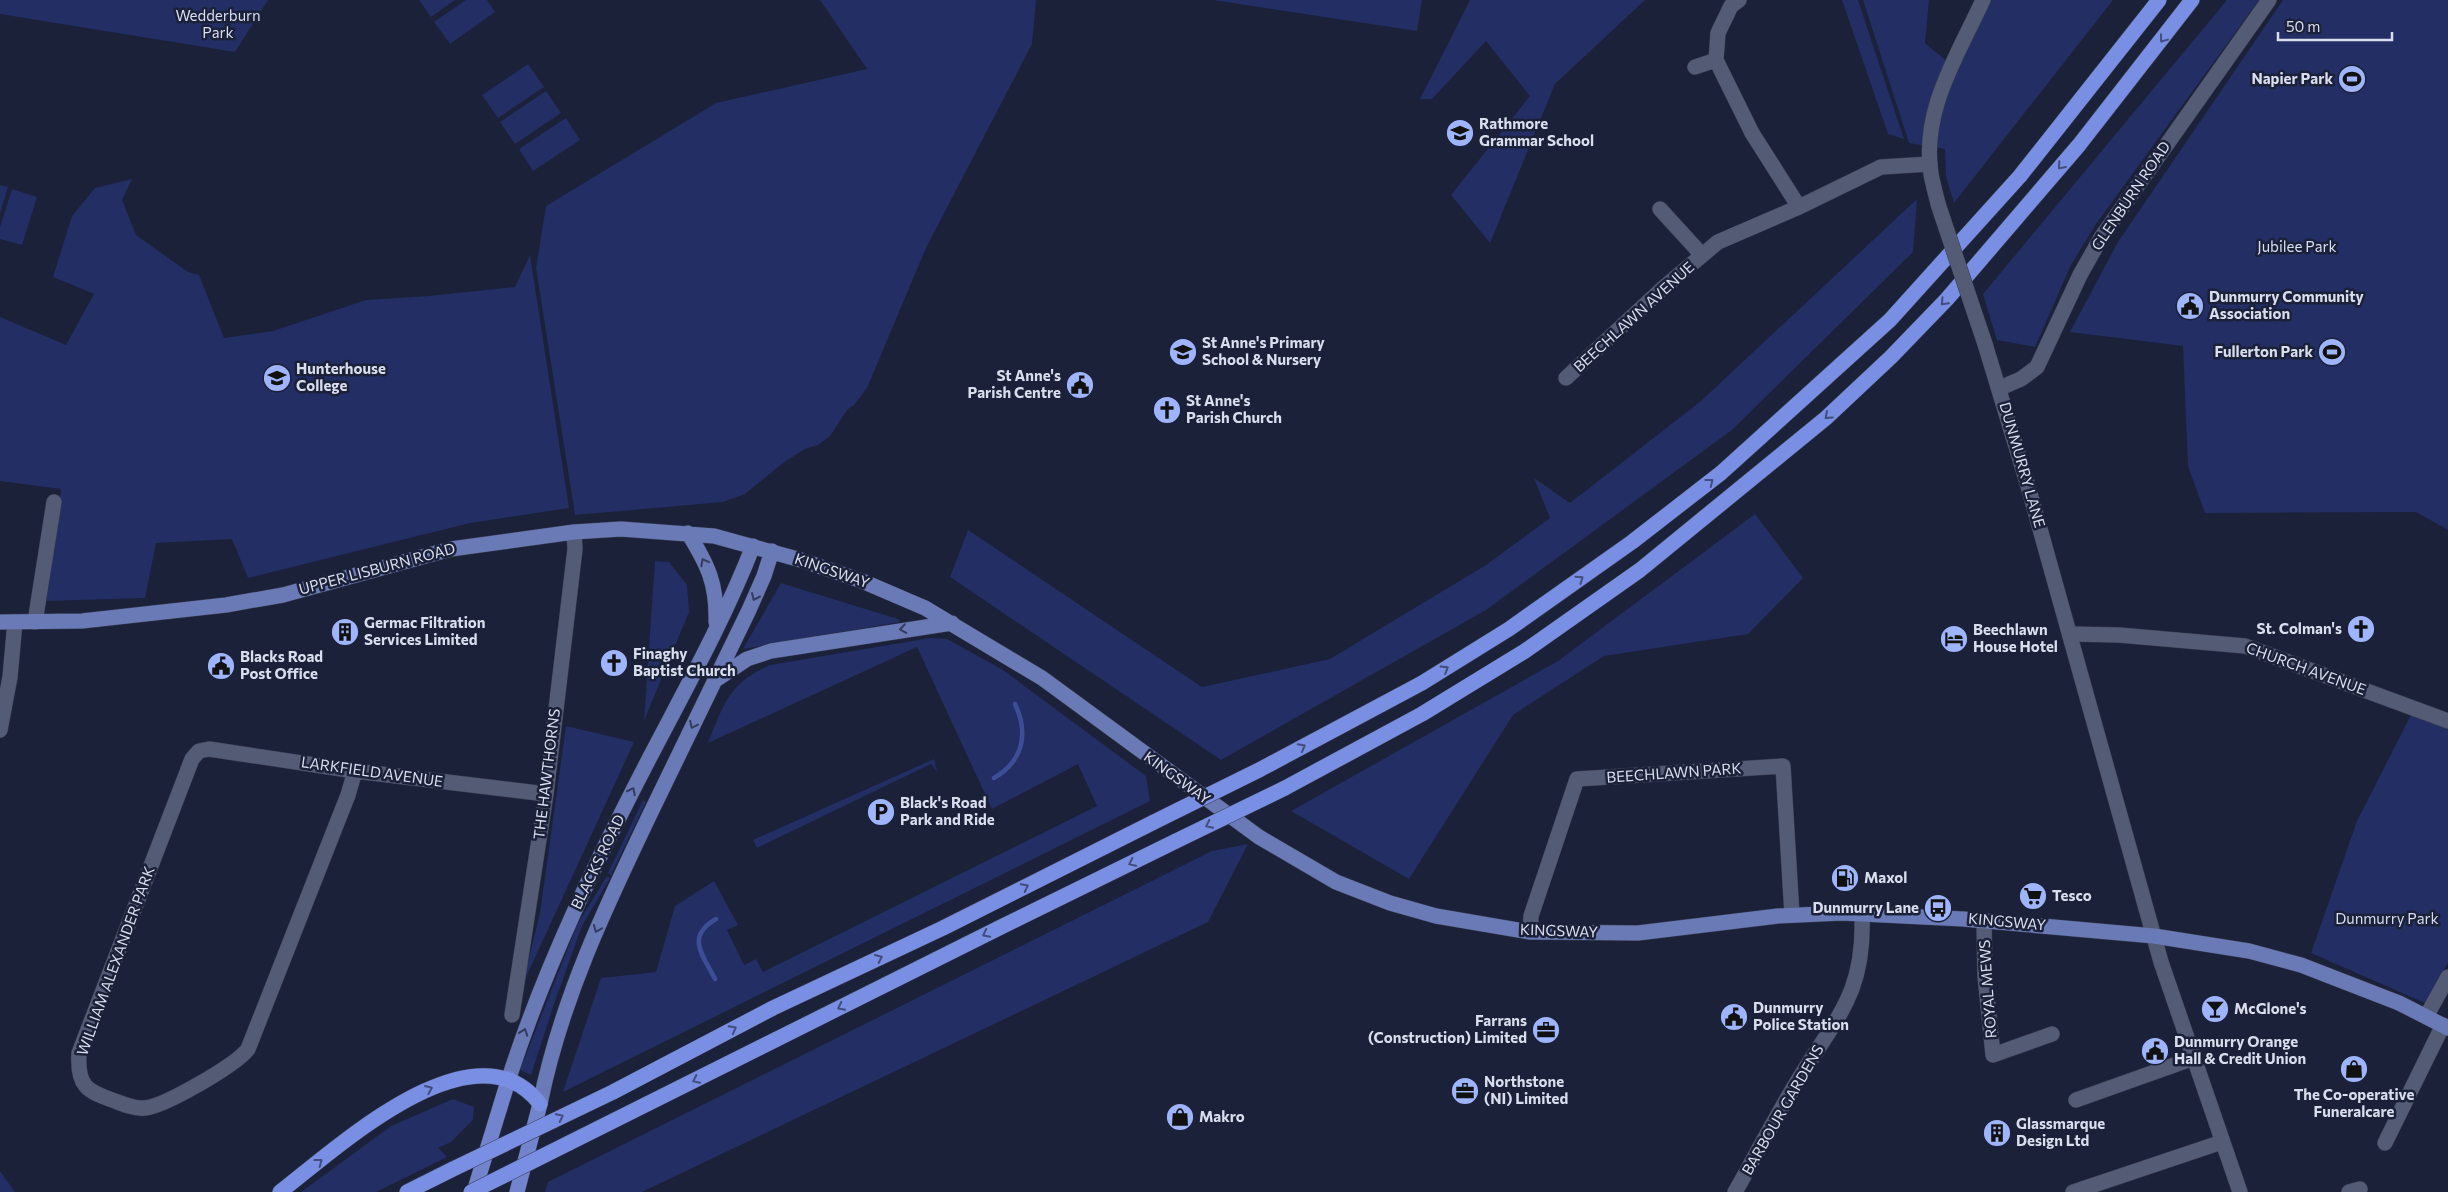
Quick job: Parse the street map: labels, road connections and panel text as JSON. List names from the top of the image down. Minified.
{"streets":{"highway":["BLACKS ROAD"],"main road":["UPPER LISBURN ROAD","KINGSWAY"],"street":["GLENBURN ROAD","BEECHLAWN AVENUE","DUNMURRY LANE","CHURCH AVENUE","LARKFIELD AVENUE","BEECHLAWN PARK","THE HAWTHORNS","WILLIAM ALEXANDER PARK","ROYAL MEWS","BARBOUR GARDENS"]},"crossings":[["GLENBURN ROAD","DUNMURRY LANE"],["BEECHLAWN AVENUE","DUNMURRY LANE"],["DUNMURRY LANE","KINGSWAY"],["DUNMURRY LANE","CHURCH AVENUE"],["UPPER LISBURN ROAD","KINGSWAY"],["UPPER LISBURN ROAD","THE HAWTHORNS"],["UPPER LISBURN ROAD","BLACKS ROAD"],["KINGSWAY","BEECHLAWN PARK"],["KINGSWAY","BLACKS ROAD"],["KINGSWAY","ROYAL MEWS"],["KINGSWAY","BARBOUR GARDENS"],["LARKFIELD AVENUE","THE HAWTHORNS"],["LARKFIELD AVENUE","WILLIAM ALEXANDER PARK"]],"parks":["Wedderburn Park","Jubilee Park","Dunmurry Park"],"places":{"sports":["Napier Park","Fullerton Park"],"school or university":["Rathmore Grammar School","St Anne's Primary School & Nursery","Hunterhouse College"],"public building":["Dunmurry Community Association","St Anne's Parish Centre","Blacks Road Post Office","Dunmurry Police Station","Dunmurry Orange Hall & Credit Union"],"church":["St Anne's Parish Church","St. Colman's","Finaghy Baptist Church"],"building":["Germac Filtration Services Limited","Glassmarque Design Ltd"],"hotel":["Beechlawn House Hotel"],"parking":["Black's Road Park and Ride"],"fuel station":["Maxol"],"supermarket":["Tesco"],"bus stop":["Dunmurry Lane"],"bar":["McGlone's"],"office":["Farrans (Construction) Limited","Northstone (NI) Limited"],"shop":["The Co-operative Funeralcare","Makro"]},"scale_bar":"50 m"}
